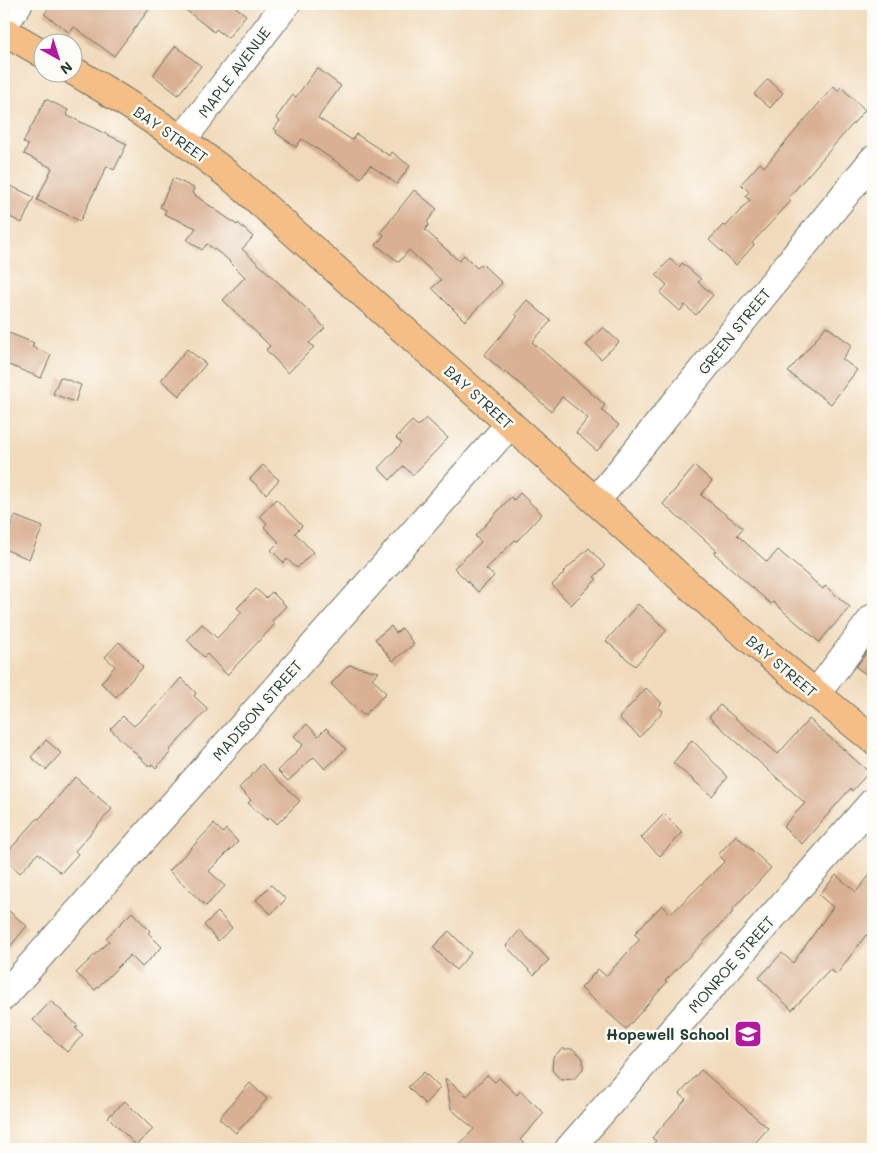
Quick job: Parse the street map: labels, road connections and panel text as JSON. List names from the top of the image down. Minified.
{"streets":{"main road":["BAY STREET"],"street":["MAPLE AVENUE","GREEN STREET","MADISON STREET","MONROE STREET"]},"crossings":[["MAPLE AVENUE","BAY STREET"],["BAY STREET","GREEN STREET"],["BAY STREET","MADISON STREET"]],"places":{"school or university":["Hopewell School"]},"north":"bottom right"}
